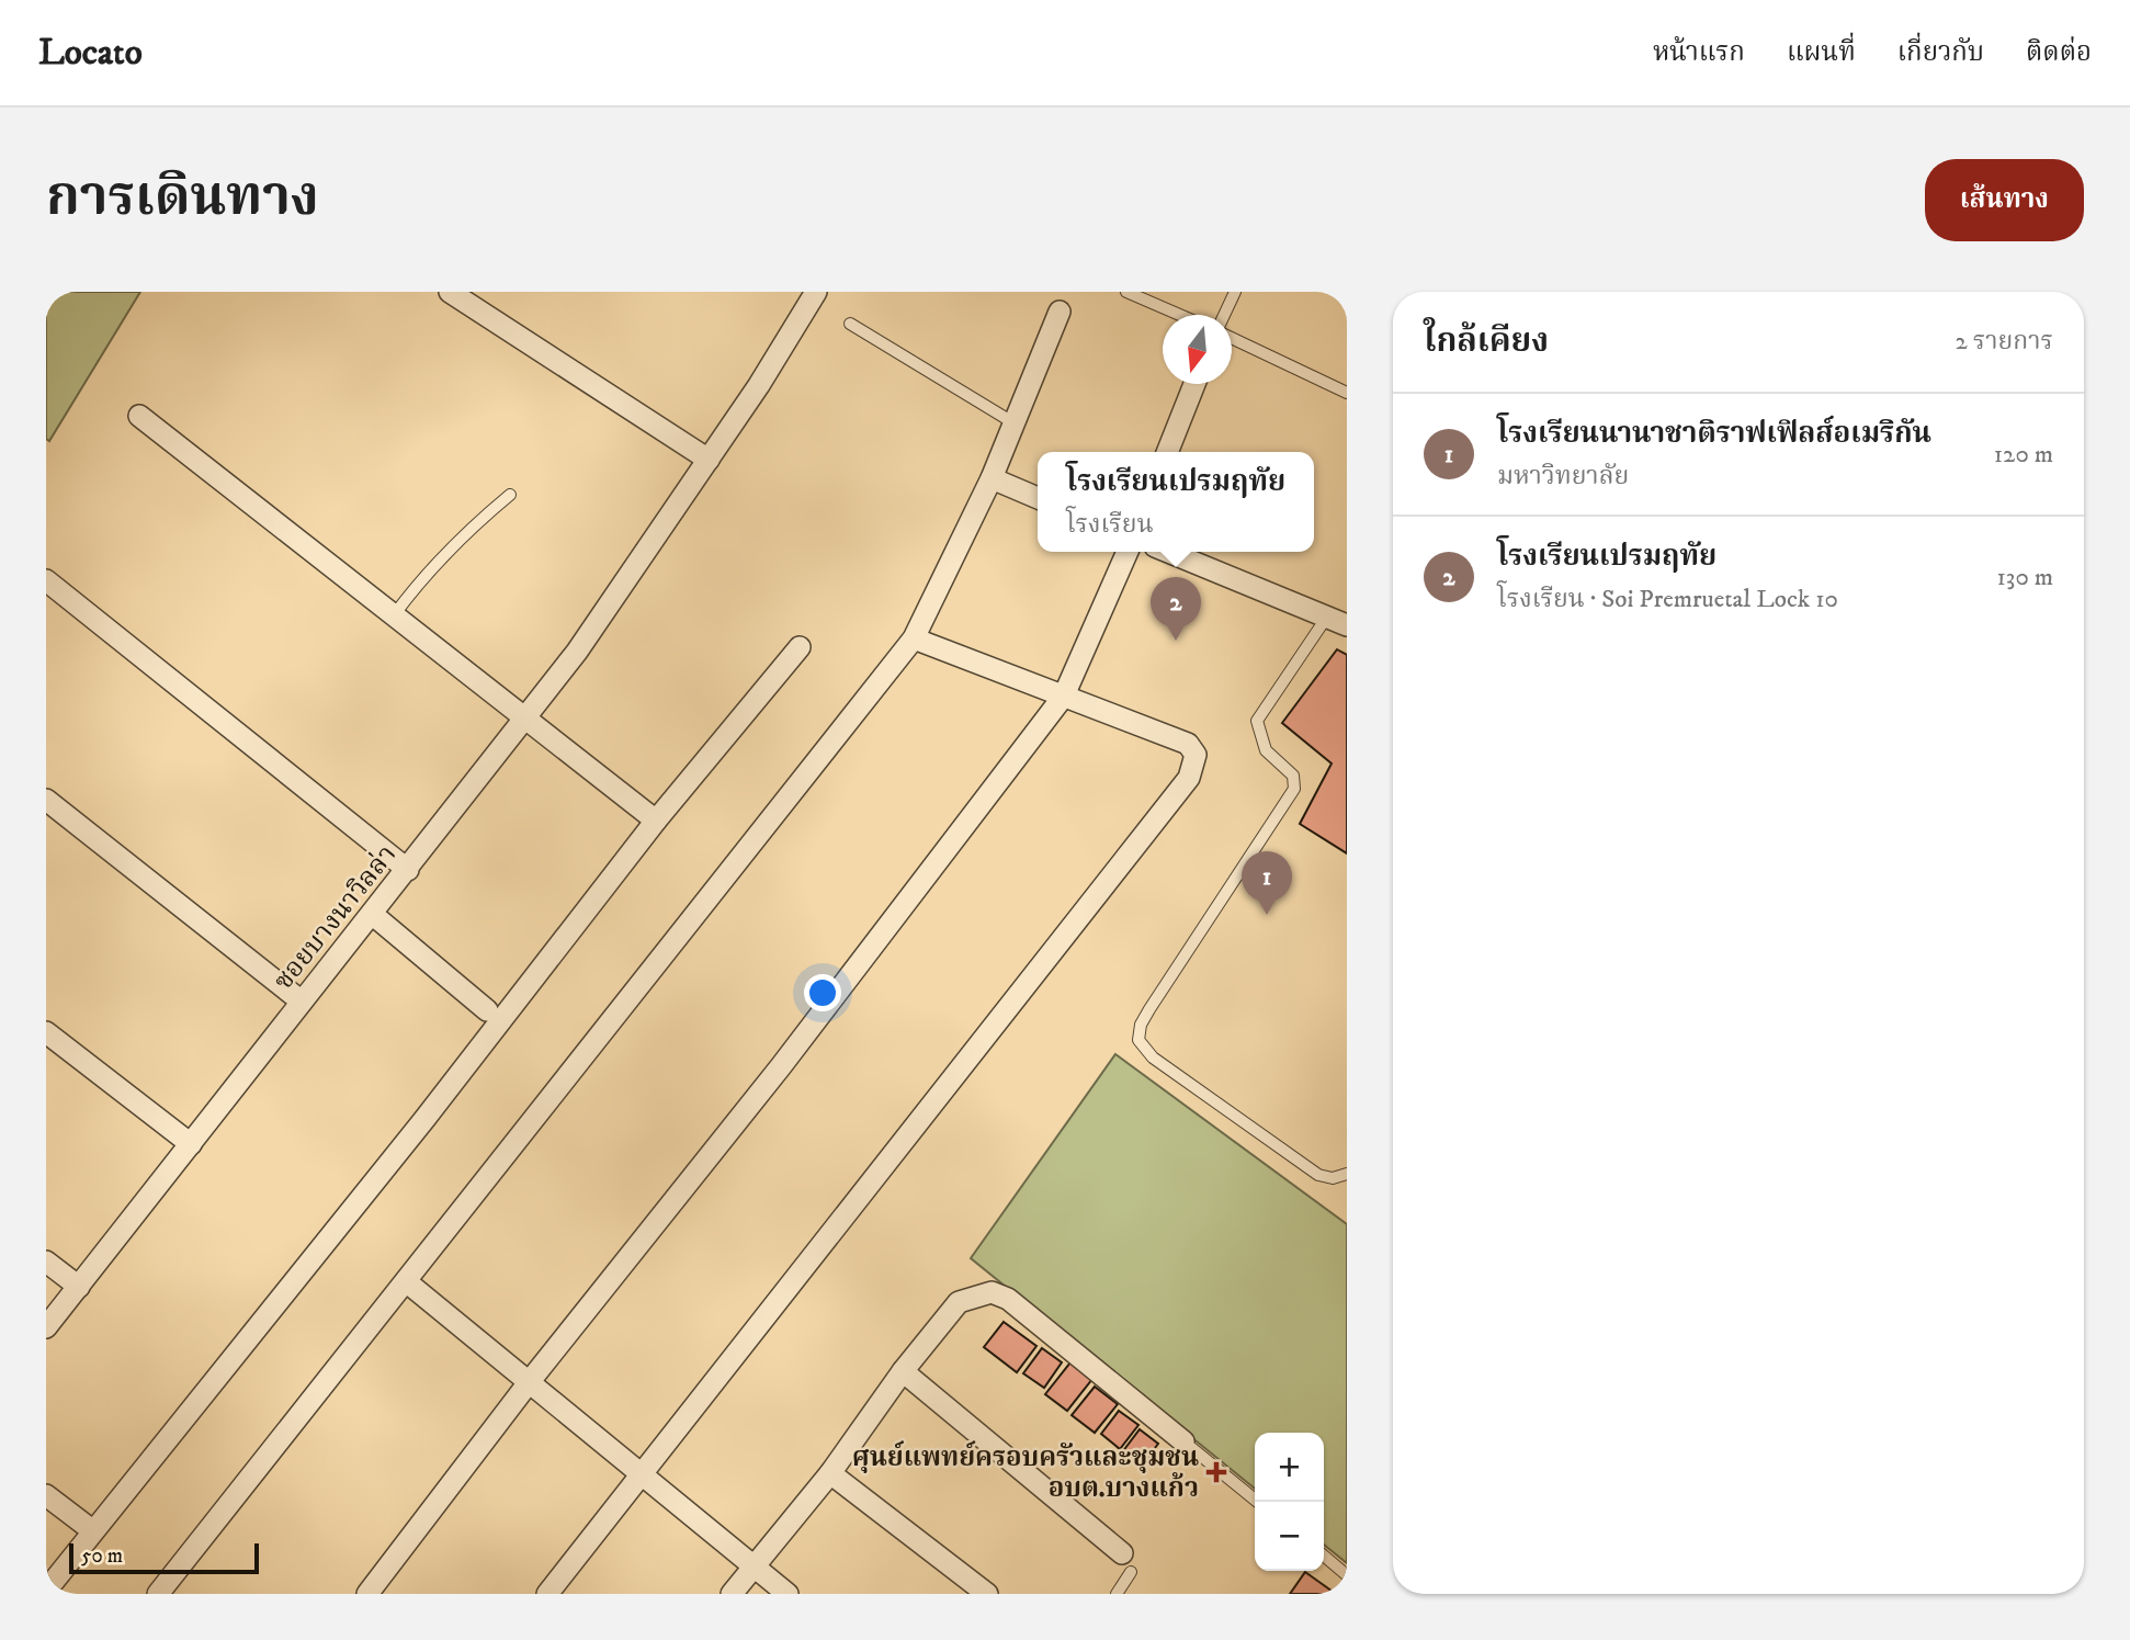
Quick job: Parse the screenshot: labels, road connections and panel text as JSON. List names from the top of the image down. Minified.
{"streets":{"street":["ซอยบางนาวิลล่า"]},"places":{"health":["ศุนย์แพทย์ครอบครัวและชุมชน อบต.บางแก้ว"]},"scale_bar":"50 m","north":"bottom","page":{"header":"Locato","nav":["หน้าแรก","แผนที่","เกี่ยวกับ","ติดต่อ"],"title":"การเดินทาง","buttons":"เส้นทาง","heading":["ใกล้เคียง","2 รายการ"],"list":[{"mark":"1","name":"โรงเรียนนานาชาติราฟเฟิลส์อเมริกัน","note":"มหาวิทยาลัย","value":"120 m"},{"mark":"2","name":"โรงเรียนเปรมฤทัย","note":"โรงเรียน · Soi Premruetal Lock 10","value":"130 m"}],"popup":["โรงเรียนเปรมฤทัย","โรงเรียน"],"pins":["2","1"],"map_buttons":["+","−"],"scale":"50 m"}}
